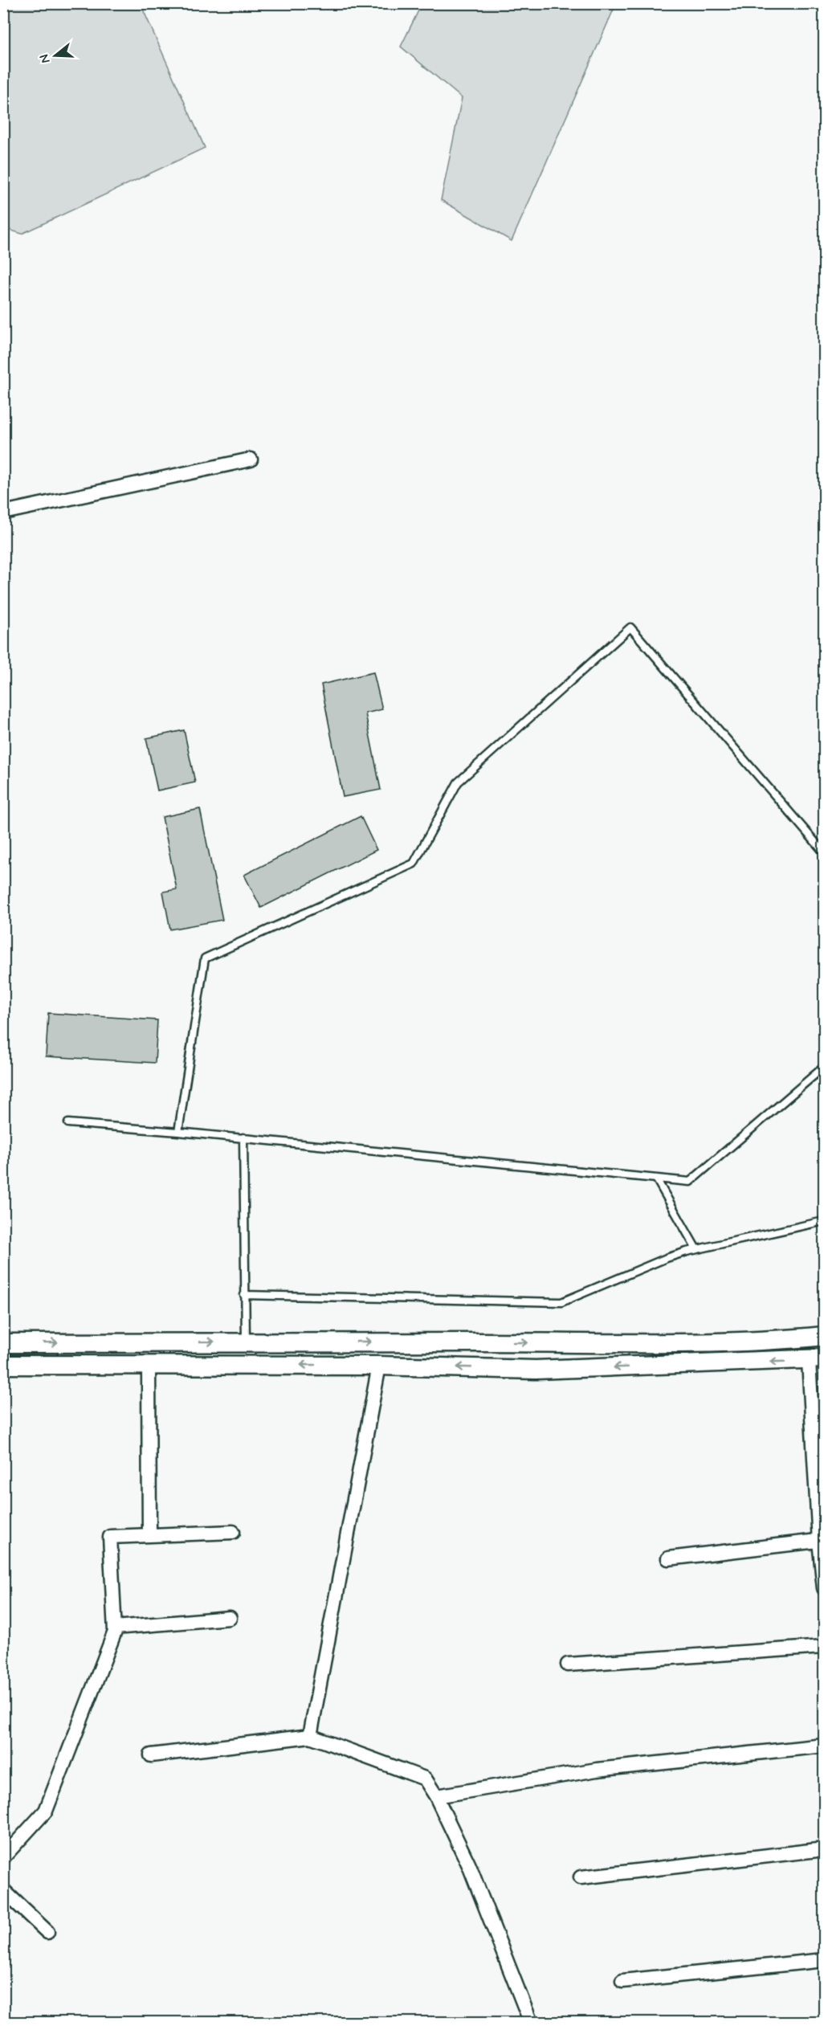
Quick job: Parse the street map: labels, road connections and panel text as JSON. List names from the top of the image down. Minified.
{"north":"left"}
